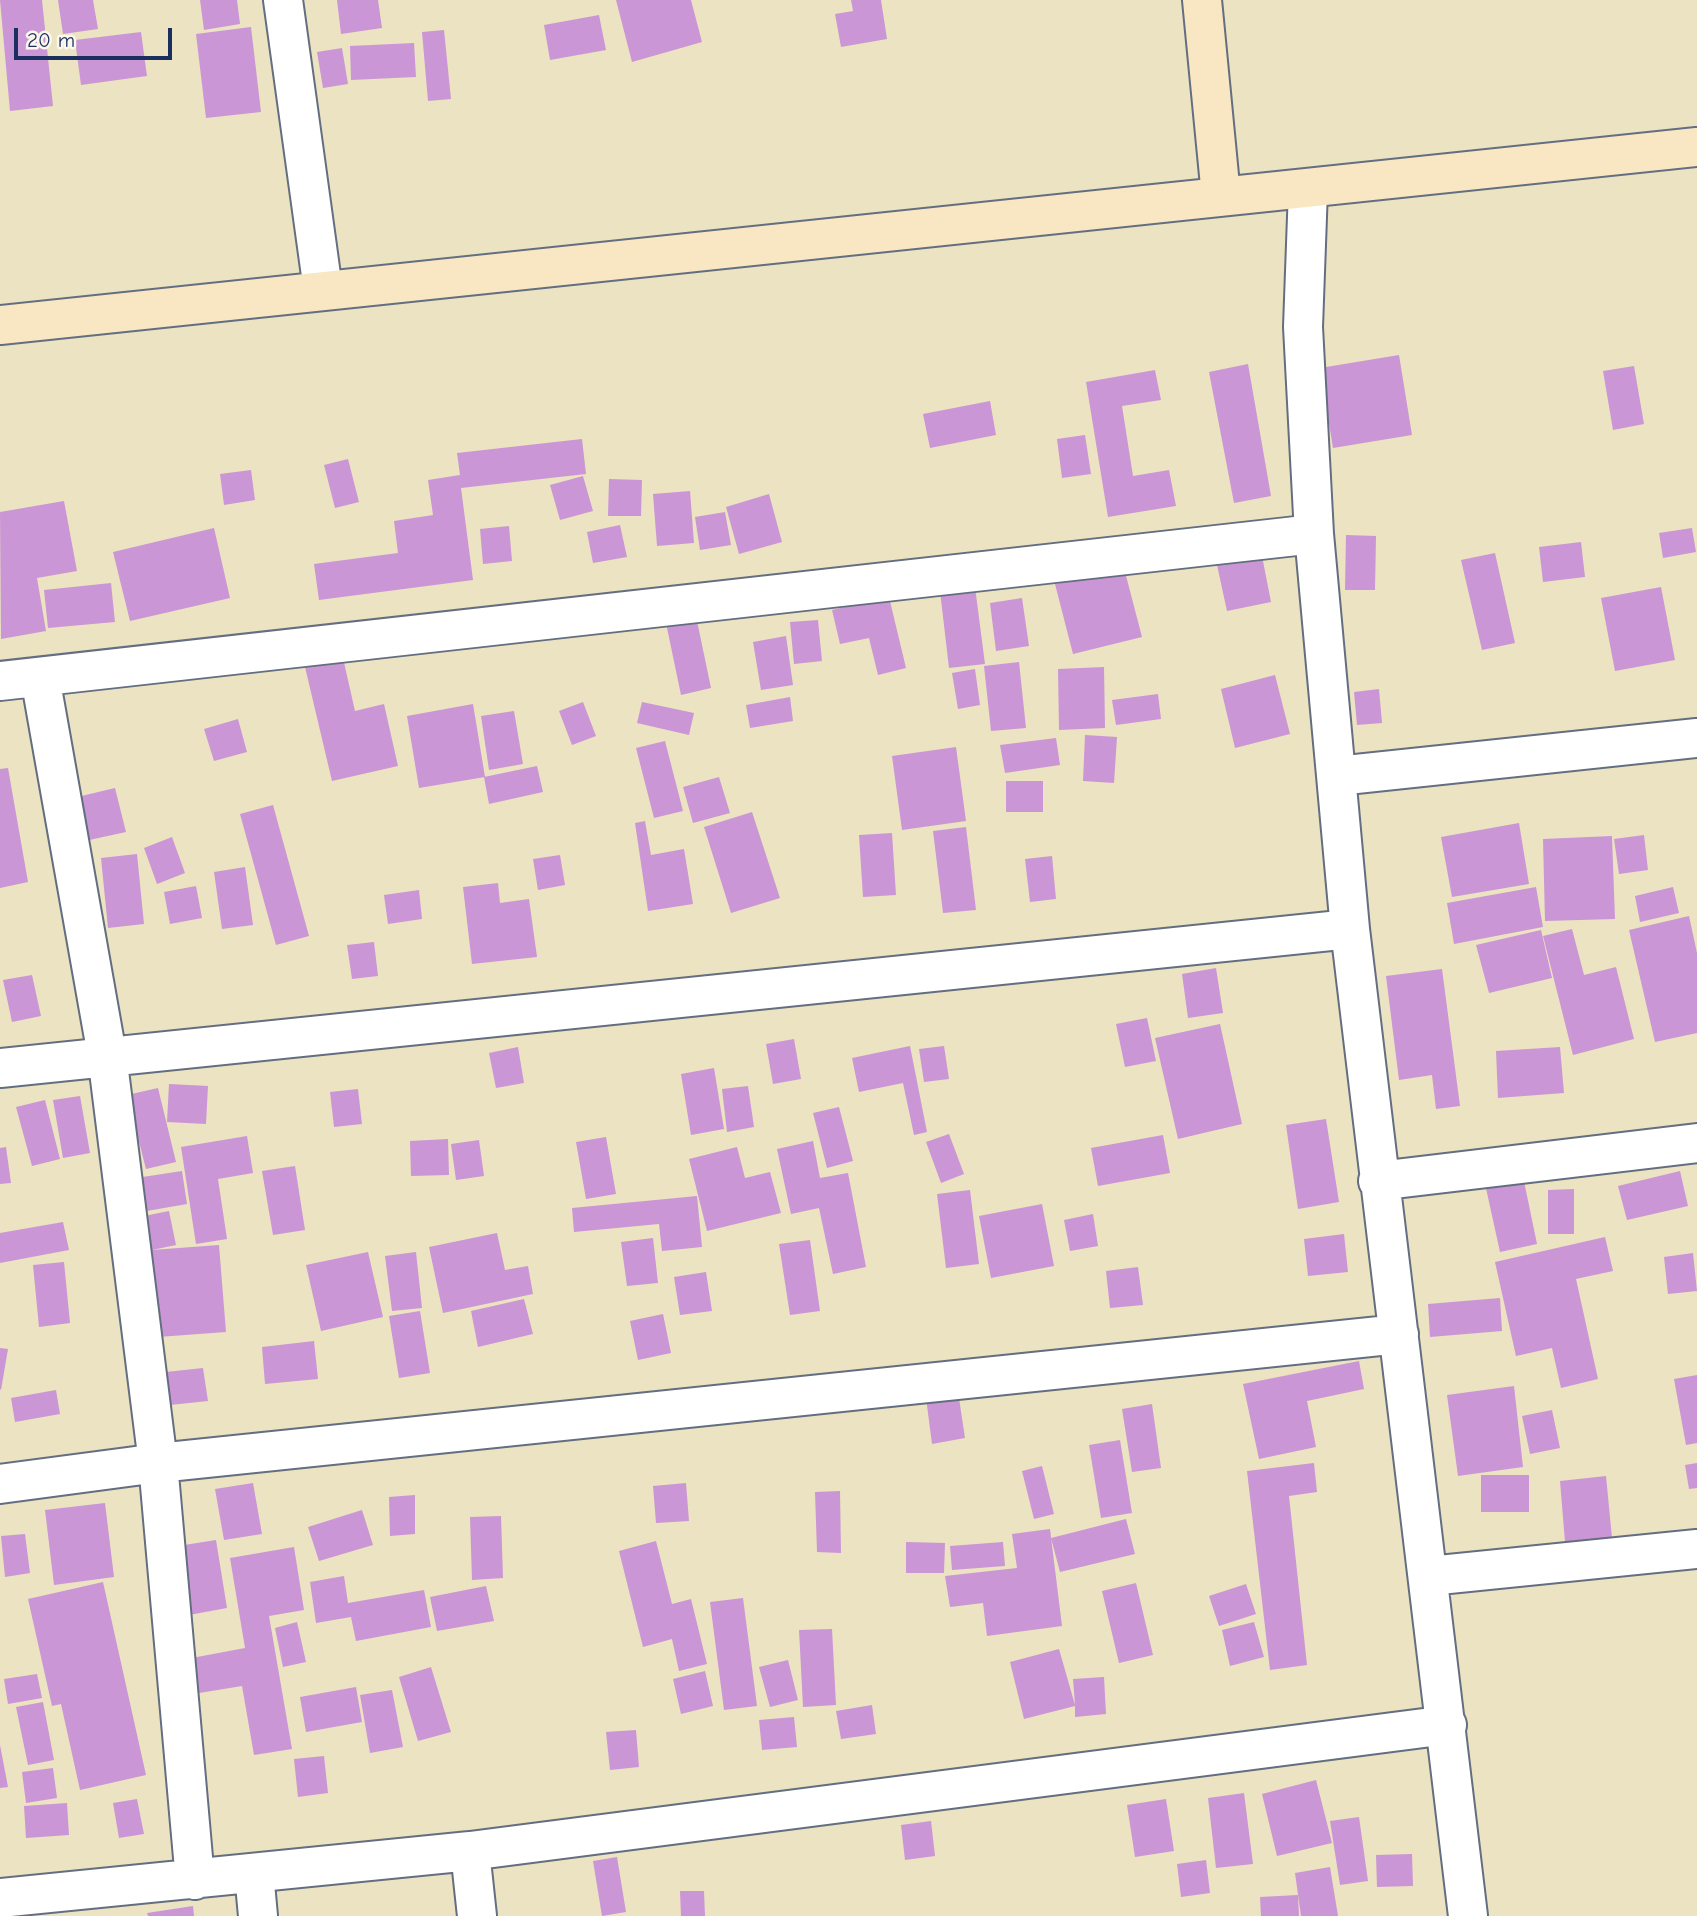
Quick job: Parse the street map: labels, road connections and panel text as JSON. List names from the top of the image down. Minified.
{"scale_bar":"20 m"}
